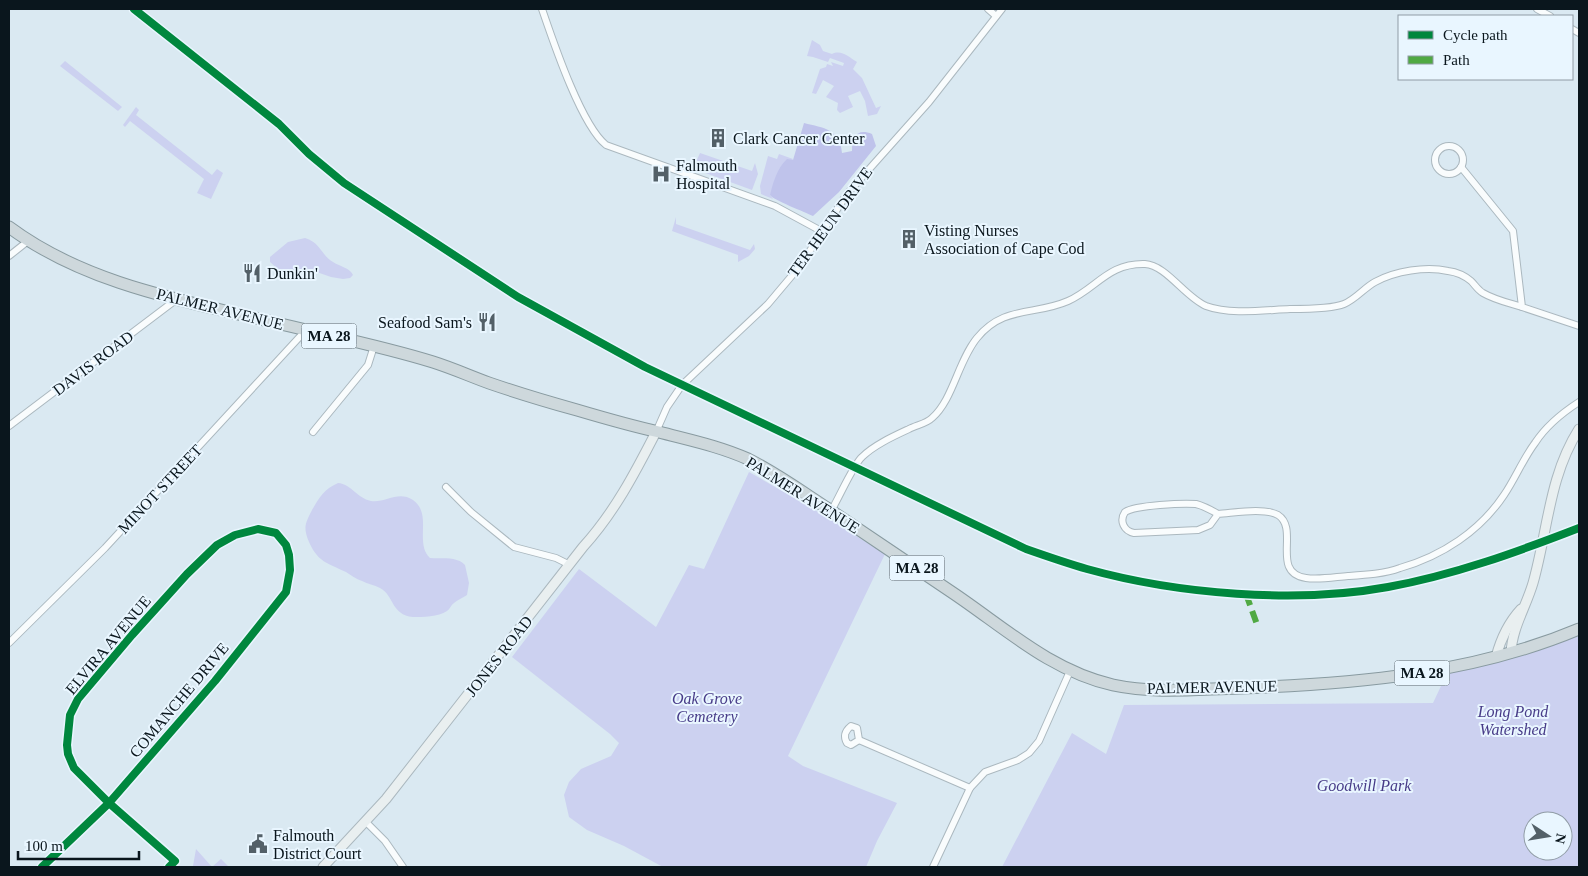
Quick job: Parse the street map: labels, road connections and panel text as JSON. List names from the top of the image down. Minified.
{"streets":{"highway":["PALMER AVENUE","MA 28"],"main road":["JONES ROAD"],"street":["TER HEUN DRIVE","DAVIS ROAD","MINOT STREET","ELVIRA AVENUE","COMANCHE DRIVE"]},"crossings":[["TER HEUN DRIVE","PALMER AVENUE"],["TER HEUN DRIVE","JONES ROAD"],["PALMER AVENUE","MA 28"],["PALMER AVENUE","DAVIS ROAD"],["PALMER AVENUE","MINOT STREET"],["PALMER AVENUE","JONES ROAD"],["ELVIRA AVENUE","COMANCHE DRIVE"]],"parks":["Oak Grove Cemetery","Long Pond Watershed","Goodwill Park"],"places":{"building":["Clark Cancer Center","Visting Nurses Association of Cape Cod"],"hospital":["Falmouth Hospital"],"restaurant":["Dunkin'","Seafood Sam's"],"public building":["Falmouth District Court"]},"legend":["Cycle path","Path"],"scale_bar":"100 m","north":"right"}
